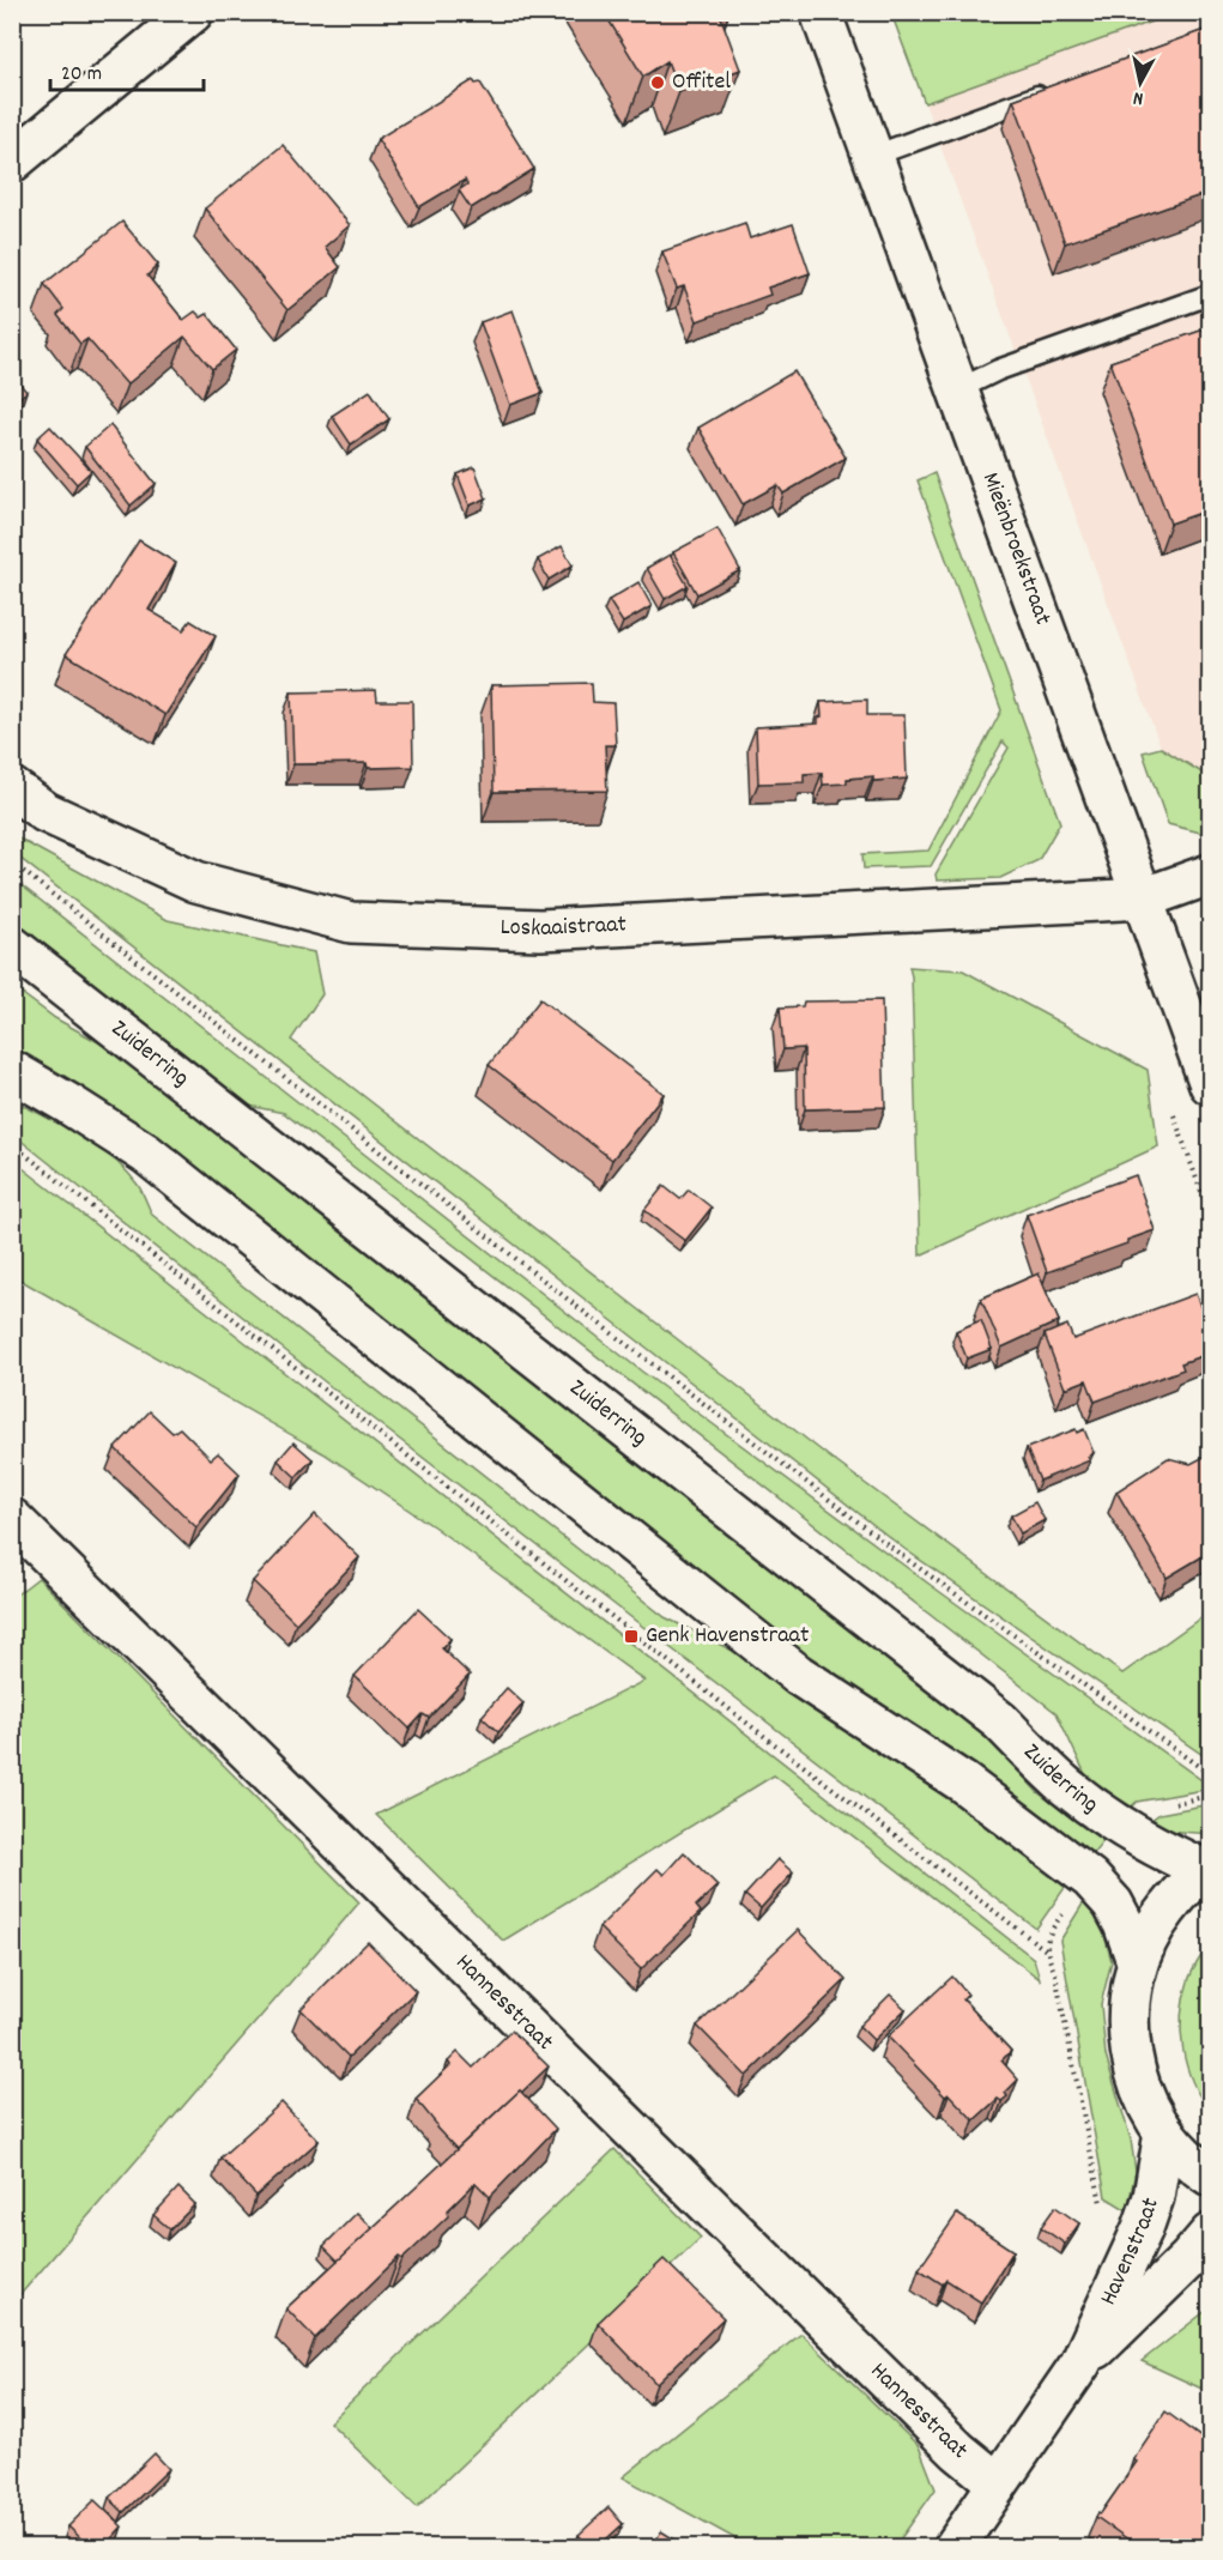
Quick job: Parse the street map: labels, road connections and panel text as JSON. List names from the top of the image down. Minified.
{"streets":{"street":["Mieënbroekstraat","Loskaaistraat","Zuiderring","Hannesstraat","Havenstraat"]},"crossings":[["Mieënbroekstraat","Loskaaistraat"],["Hannesstraat","Havenstraat"]],"places":{"other":["Offitel"],"transit":["Genk Havenstraat"]},"scale_bar":"20 m","north":"bottom"}
